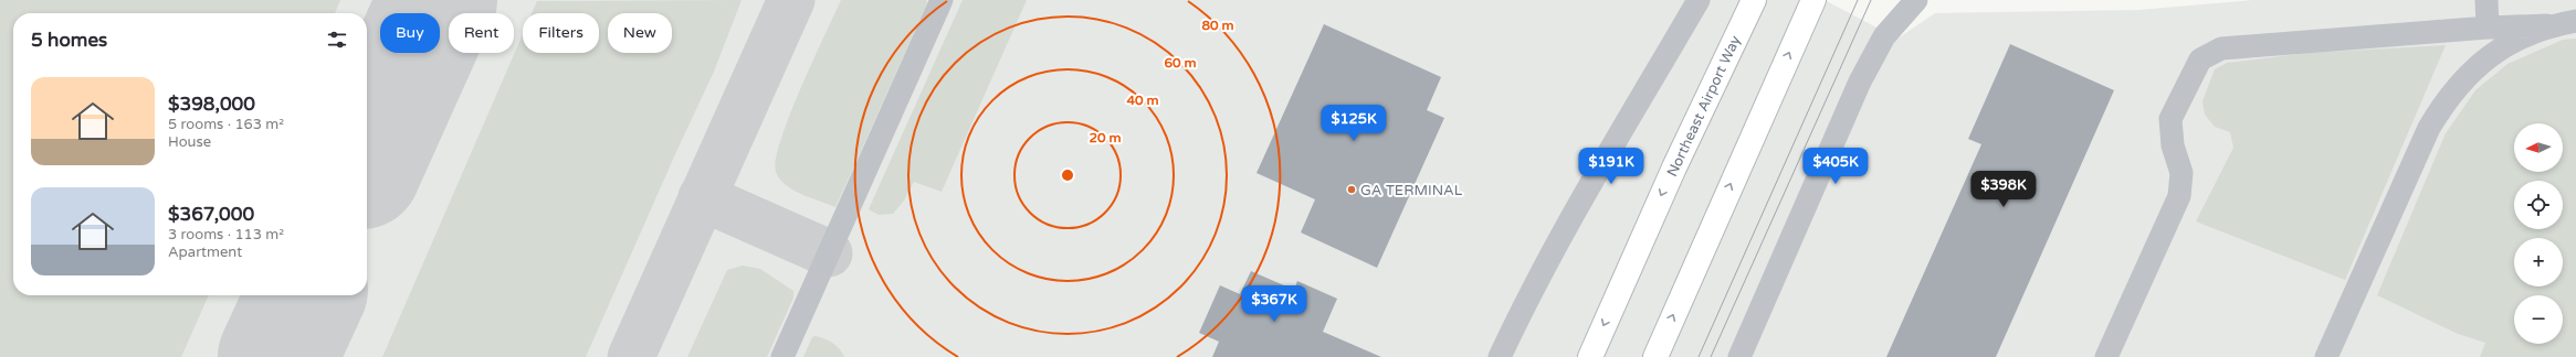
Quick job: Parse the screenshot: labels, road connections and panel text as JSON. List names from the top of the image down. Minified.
{"streets":{"main road":["Northeast Airport Way"]},"places":["GA TERMINAL"],"north":"left","page":{"chip":["Buy","Rent","Filters","New"],"heading":"5 homes","list":[{"name":"$398,000","note":"5 rooms · 163 m² · House"},{"name":"$367,000","note":"3 rooms · 113 m² · Apartment"}],"price":["$125K","$191K","$405K","$398K","$367K"],"map_buttons":["+","−"]},"rings":["80 m","60 m","40 m","20 m"]}
